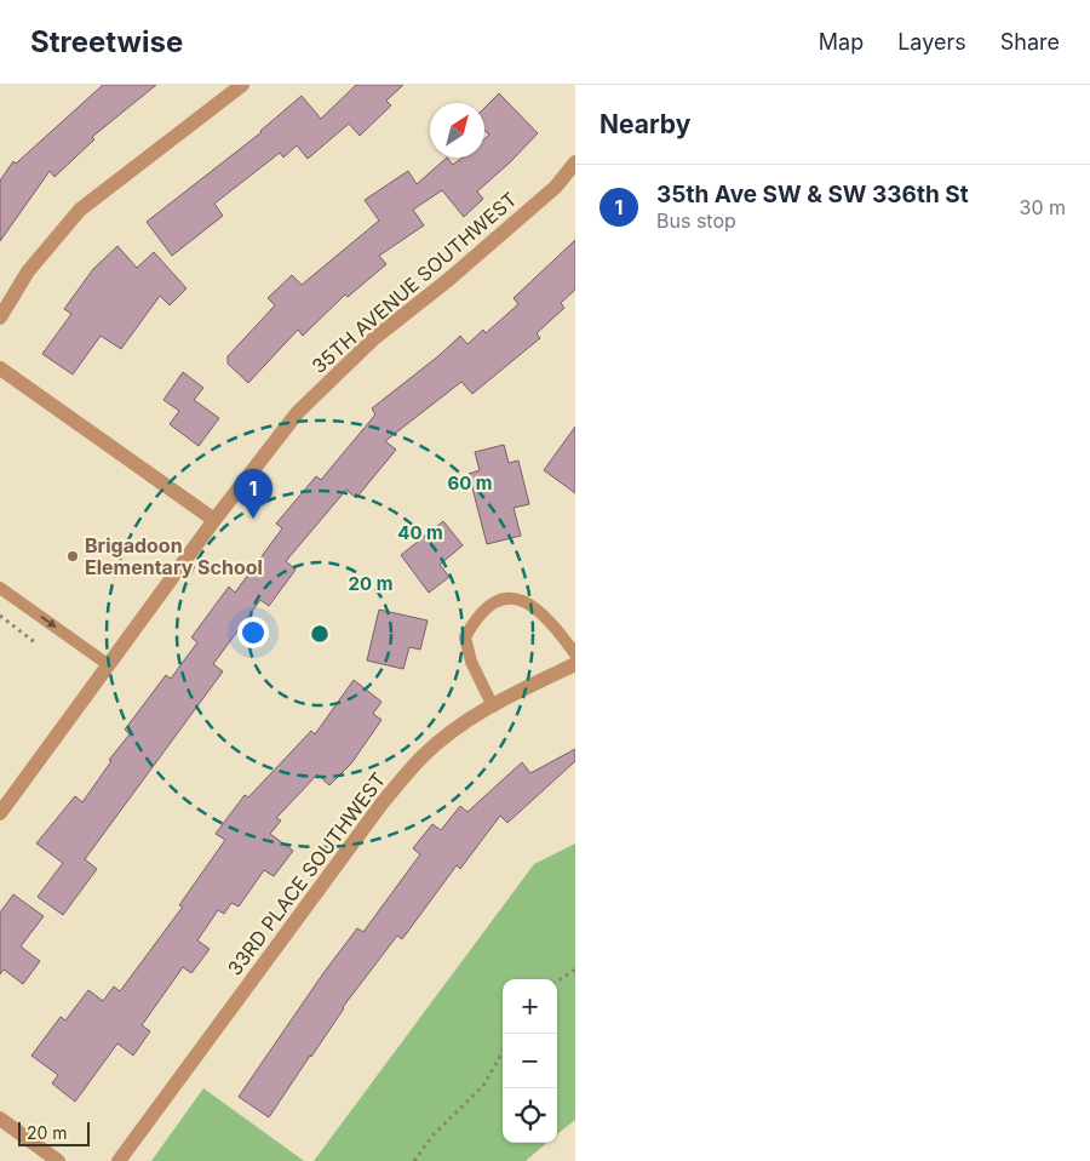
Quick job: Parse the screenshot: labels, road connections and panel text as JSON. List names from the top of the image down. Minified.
{"streets":{"street":["35TH AVENUE SOUTHWEST","33RD PLACE SOUTHWEST"]},"places":["Brigadoon Elementary School"],"scale_bar":"20 m","north":"top right","page":{"header":"Streetwise","nav":["Map","Layers","Share"],"heading":"Nearby","list":[{"mark":"1","name":"35th Ave SW & SW 336th St","note":"Bus stop","value":"30 m"}],"pins":"1","map_buttons":["+","−"],"scale":"20 m"},"rings":["60 m","40 m","20 m"]}
